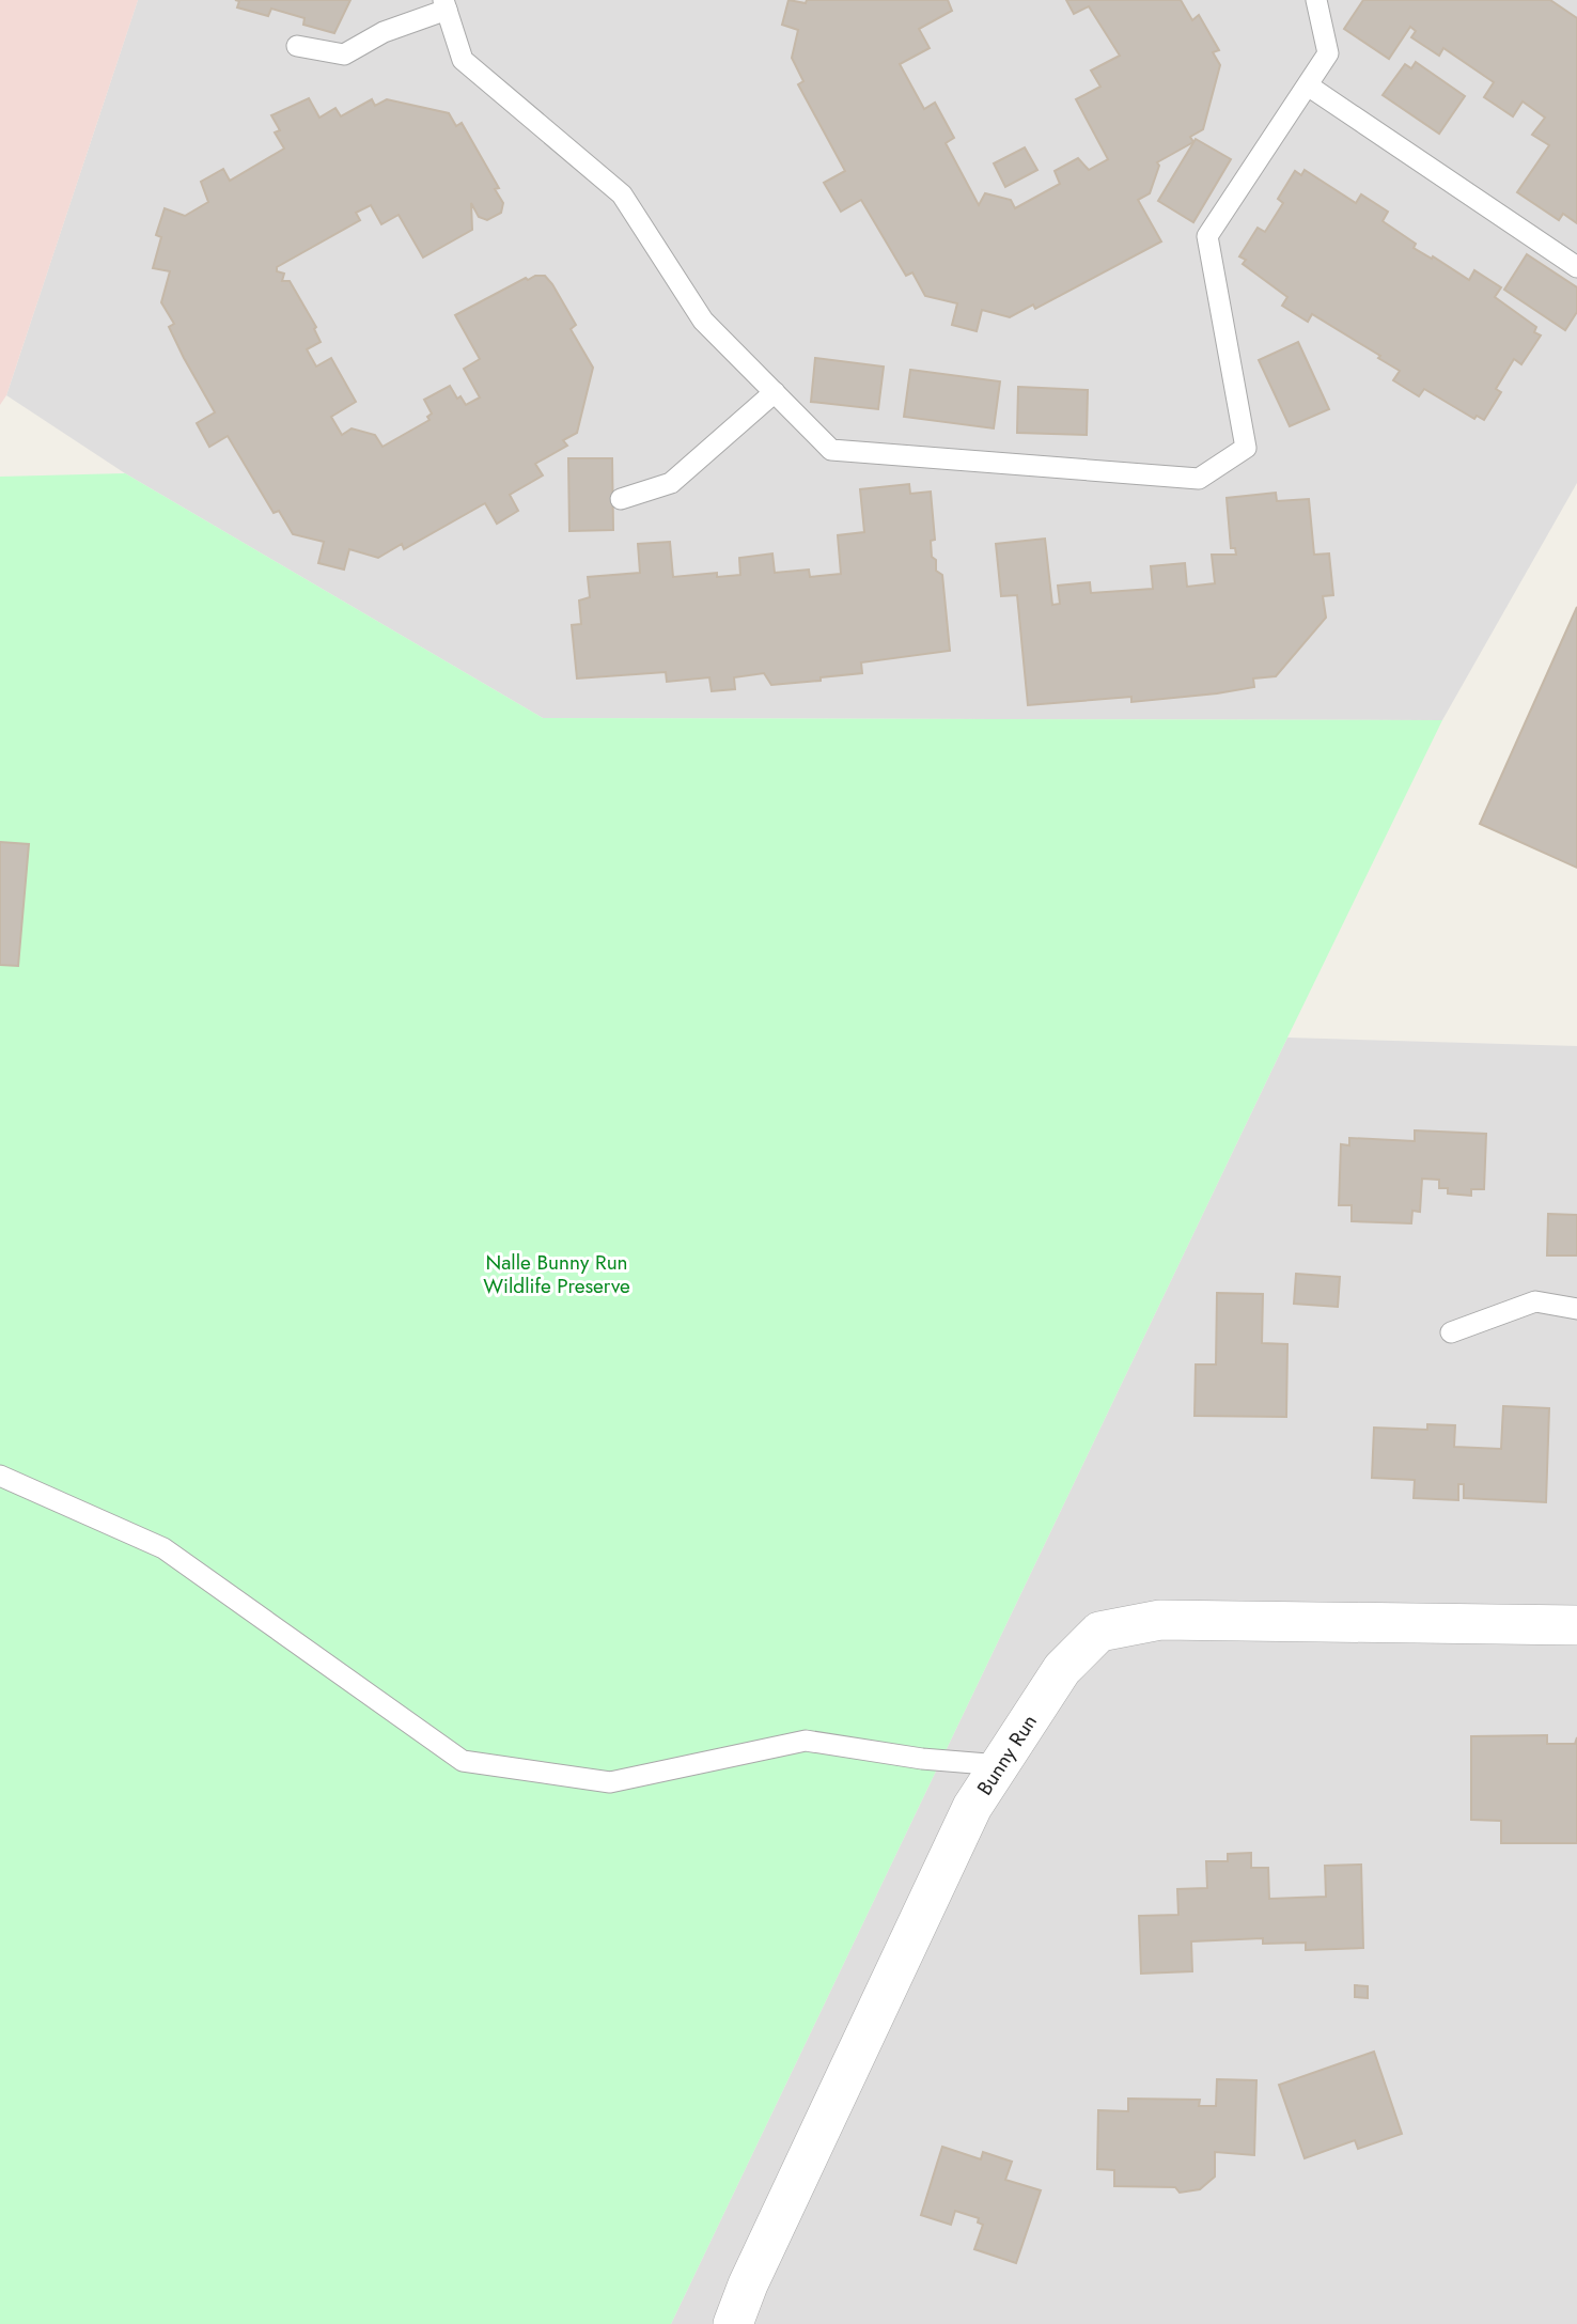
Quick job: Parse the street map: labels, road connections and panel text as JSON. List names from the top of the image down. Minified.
{"streets":{"street":["Bunny Run"]},"parks":["Nalle Bunny Run Wildlife Preserve"]}
